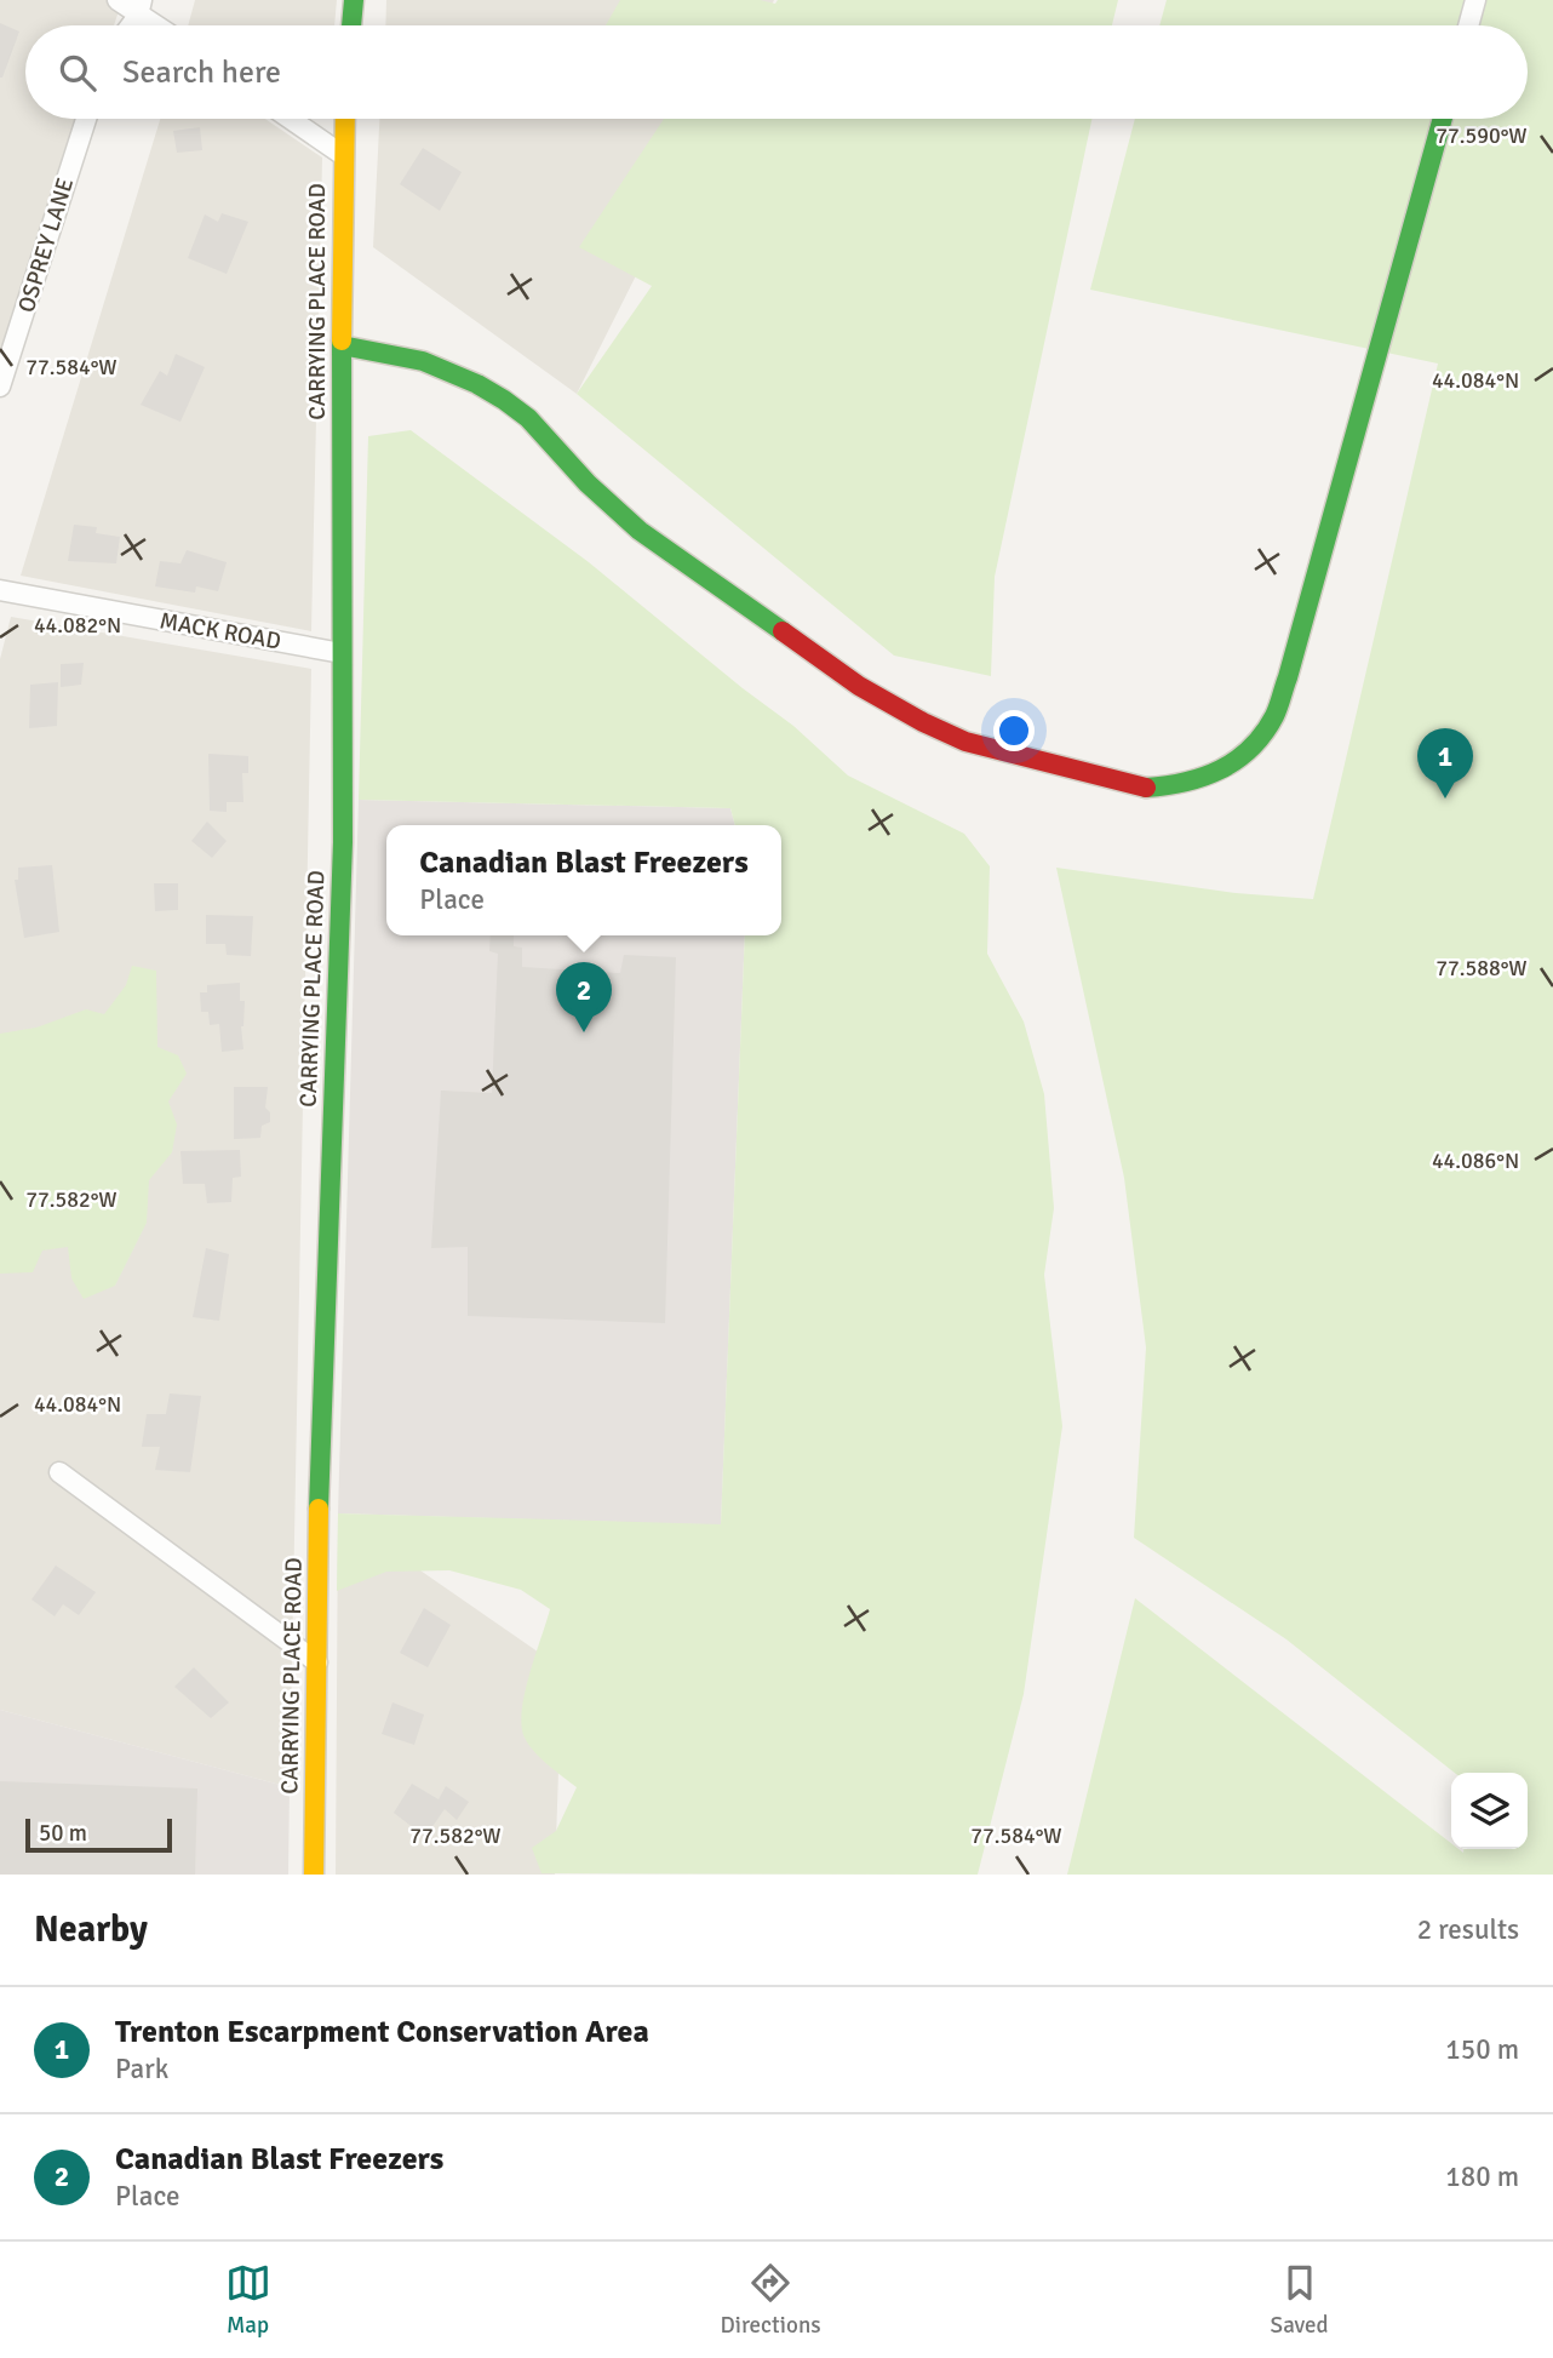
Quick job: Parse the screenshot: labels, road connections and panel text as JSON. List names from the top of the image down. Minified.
{"streets":{"main road":["CARRYING PLACE ROAD"],"street":["OSPREY LANE","MACK ROAD"]},"crossings":[["CARRYING PLACE ROAD","MACK ROAD"]],"scale_bar":"50 m","page":{"search":"Search here","pins":["1","2"],"popup":["Canadian Blast Freezers","Place"],"scale":"50 m","heading":["Nearby","2 results"],"list":[{"mark":"1","name":"Trenton Escarpment Conservation Area","note":"Park","value":"150 m"},{"mark":"2","name":"Canadian Blast Freezers","note":"Place","value":"180 m"}],"nav":["Map","Directions","Saved"]},"coordinates":["77.590°W","77.584°W","44.084°N","44.082°N","77.588°W","44.086°N","77.582°W"]}
